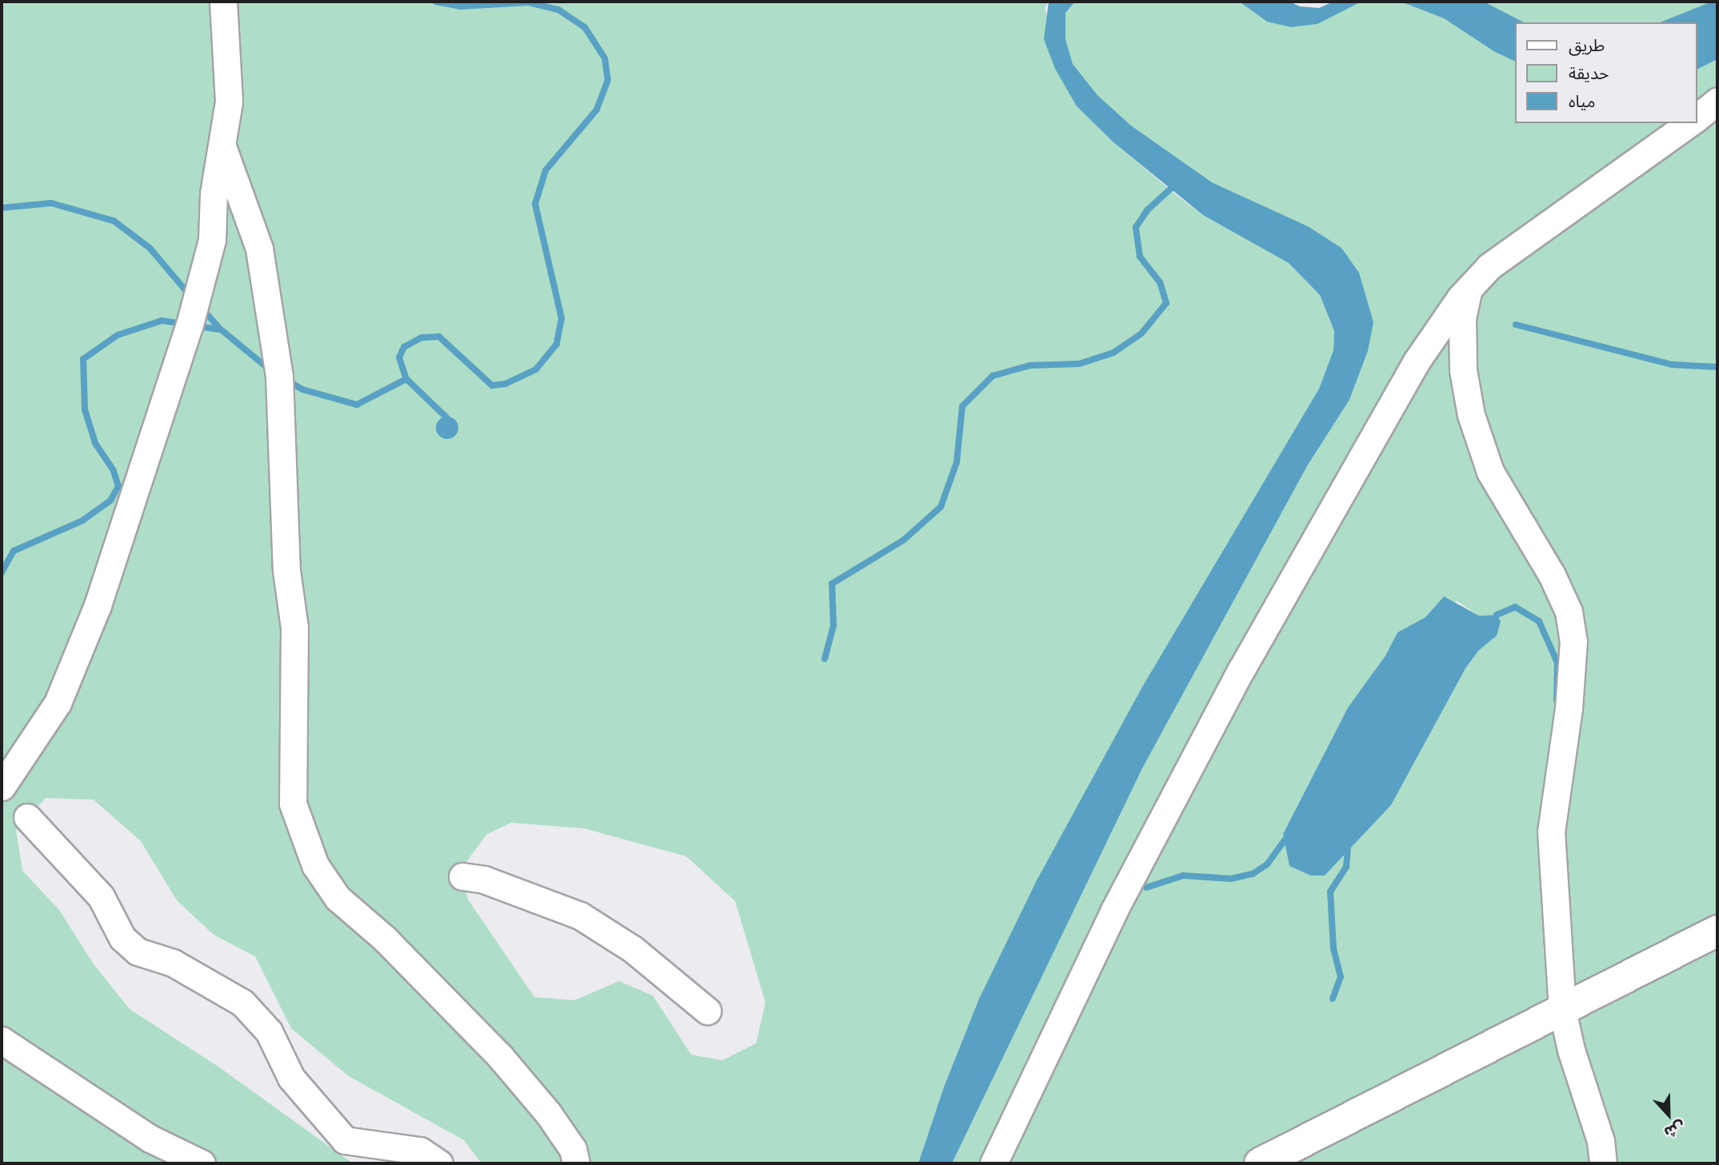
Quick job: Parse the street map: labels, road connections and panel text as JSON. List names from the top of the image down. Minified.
{"legend":["طريق","حديقة","مياه"],"north":"bottom"}
